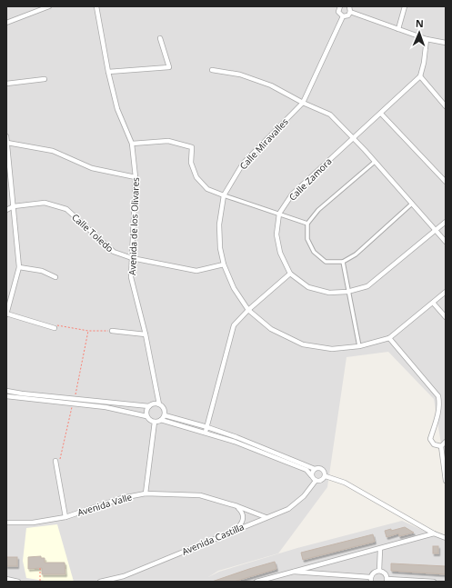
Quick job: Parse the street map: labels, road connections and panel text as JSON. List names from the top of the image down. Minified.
{"streets":{"street":["Calle Miravalles","Calle Zamora","Avenida de los Olivares","Calle Toledo","Avenida Valle","Avenida Castilla"]},"crossings":[["Calle Miravalles","Calle Toledo"],["Avenida de los Olivares","Calle Toledo"],["Avenida Valle","Avenida Castilla"]],"north":"top"}
